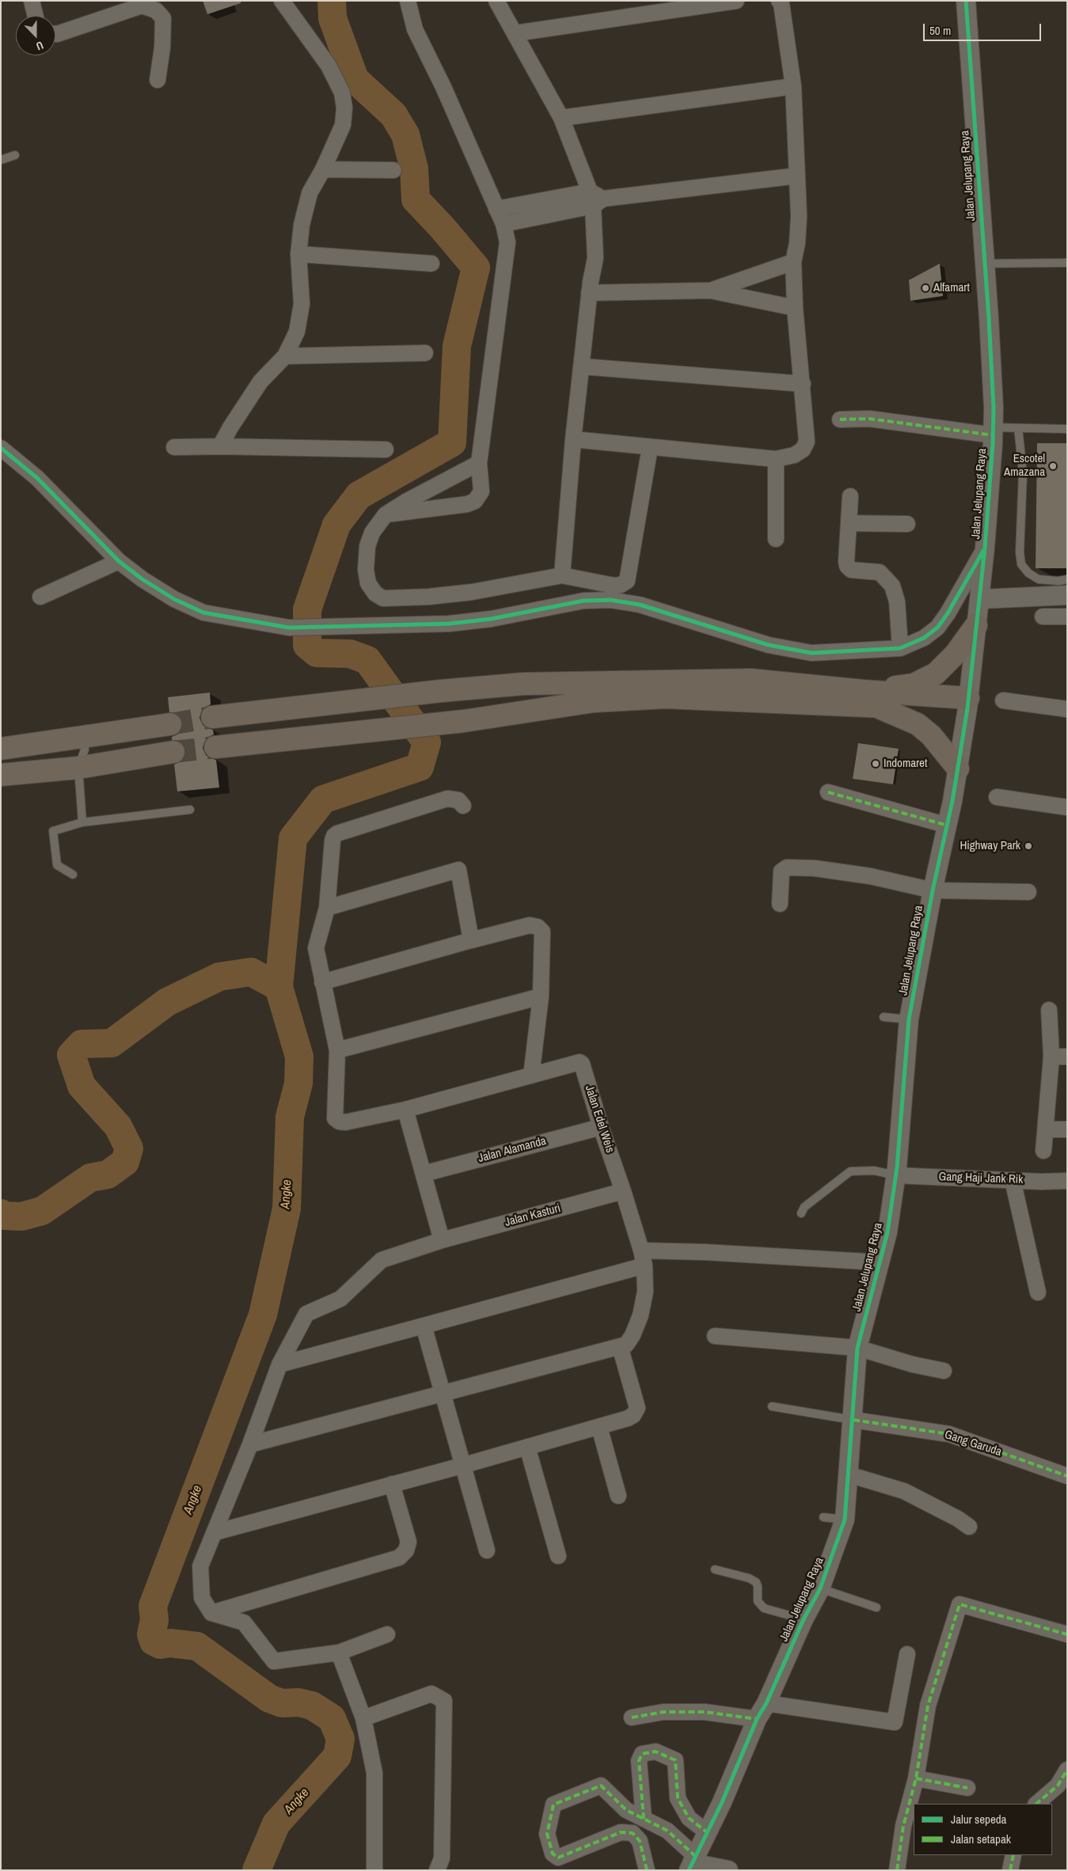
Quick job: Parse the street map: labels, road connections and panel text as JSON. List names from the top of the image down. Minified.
{"streets":{"street":["Jalan Jelupang Raya","Jalan Edel Weis","Jalan Alamanda","Gang Haji Jank Rik","Jalan Kasturi","Gang Garuda"]},"crossings":[["Jalan Jelupang Raya","Gang Haji Jank Rik"],["Jalan Jelupang Raya","Gang Garuda"],["Jalan Edel Weis","Jalan Alamanda"],["Jalan Edel Weis","Jalan Kasturi"]],"water":["Angke"],"places":["Alfamart","Escotel Amazana","Indomaret","Highway Park"],"legend":["Jalur sepeda","Jalan setapak"],"scale_bar":"50 m","north":"bottom"}
